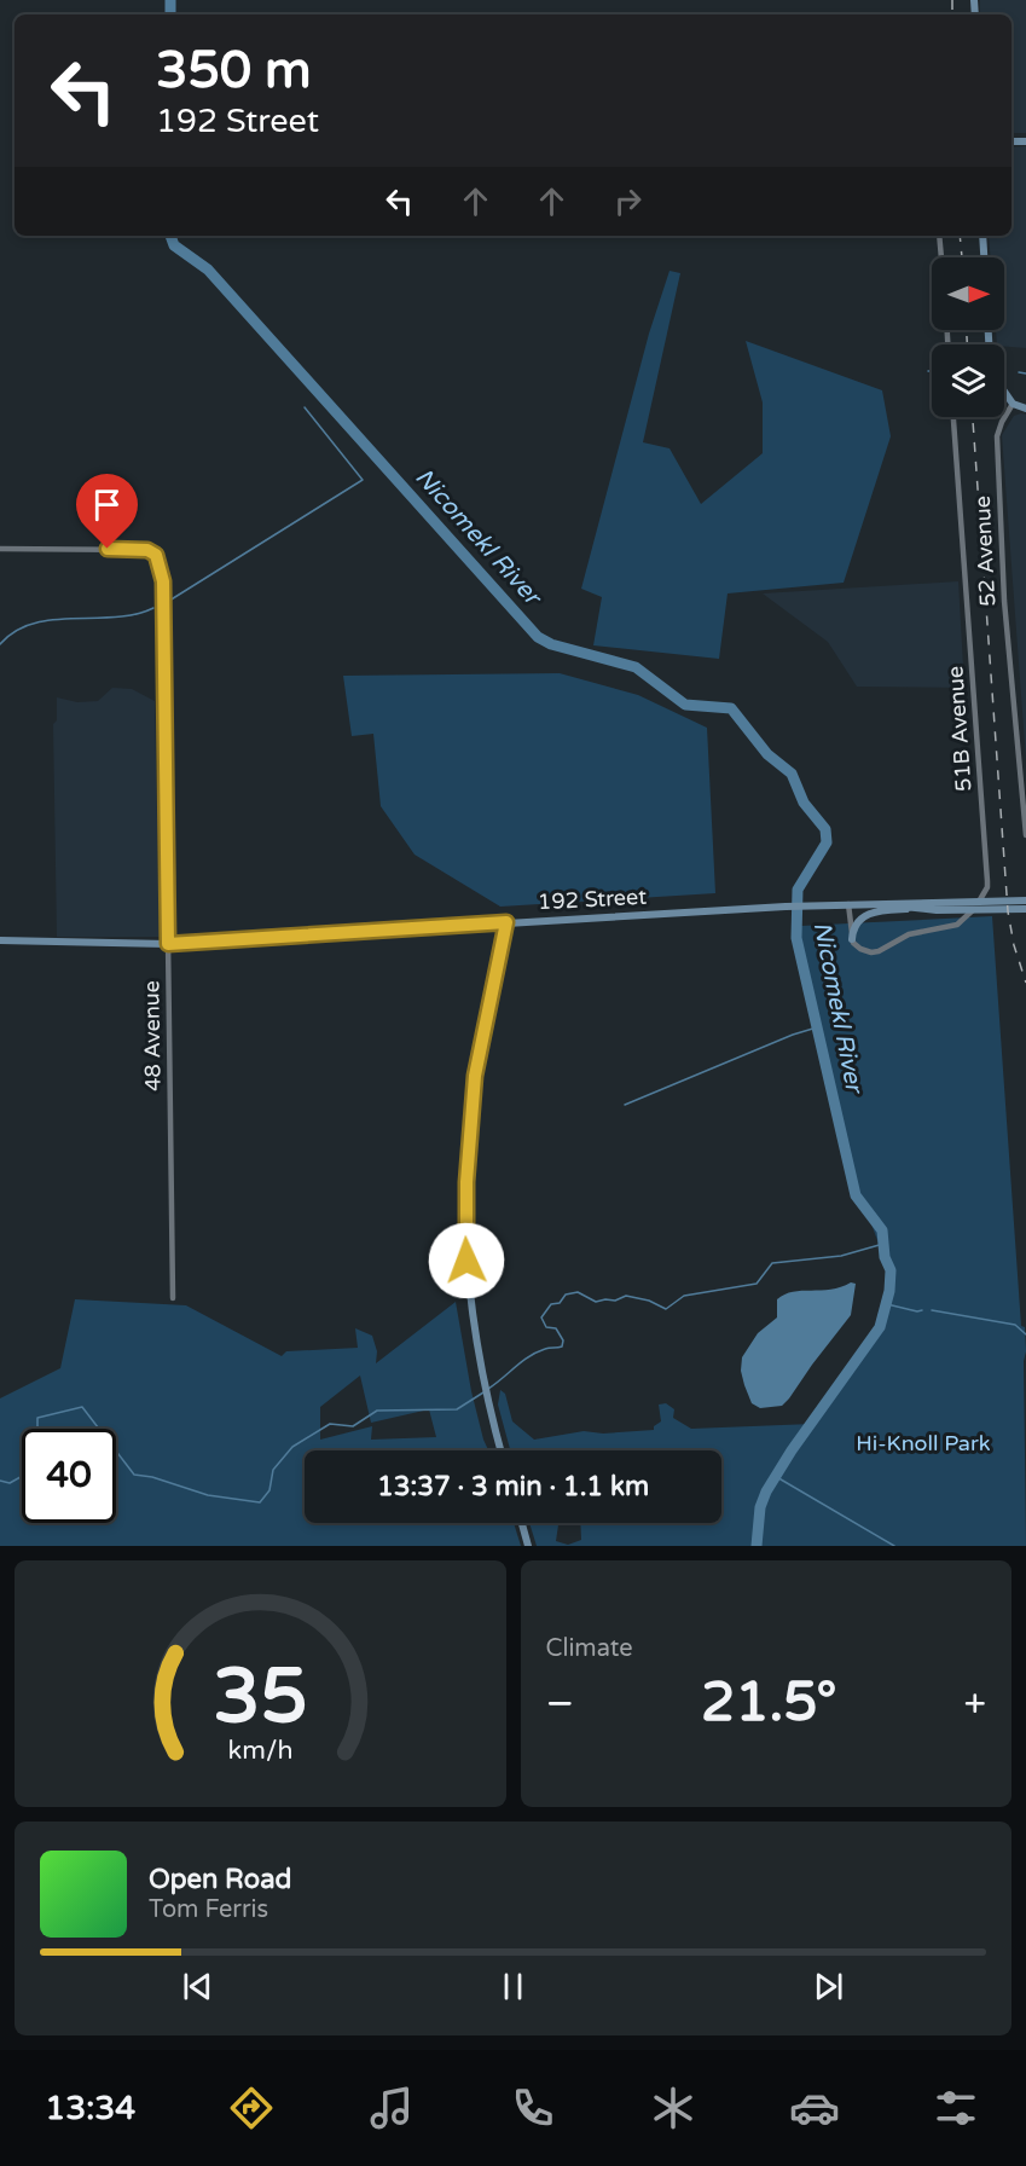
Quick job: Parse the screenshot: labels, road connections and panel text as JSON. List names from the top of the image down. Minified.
{"streets":{"main road":["192 Street"],"street":["52 Avenue","51B Avenue","48 Avenue"]},"crossings":[["192 Street","48 Avenue"]],"water":["Nicomekl River"],"parks":["Hi-Knoll Park"],"north":"right","page":{"turn":["350 m","192 Street"],"limit":"40","trip":"13:37 · 3 min · 1.1 km","tile":"Climate","heat":["−","21.5°","+"],"song":["Open Road","Tom Ferris"],"tabs":"13:34","gauge":["35","km/h"]}}
